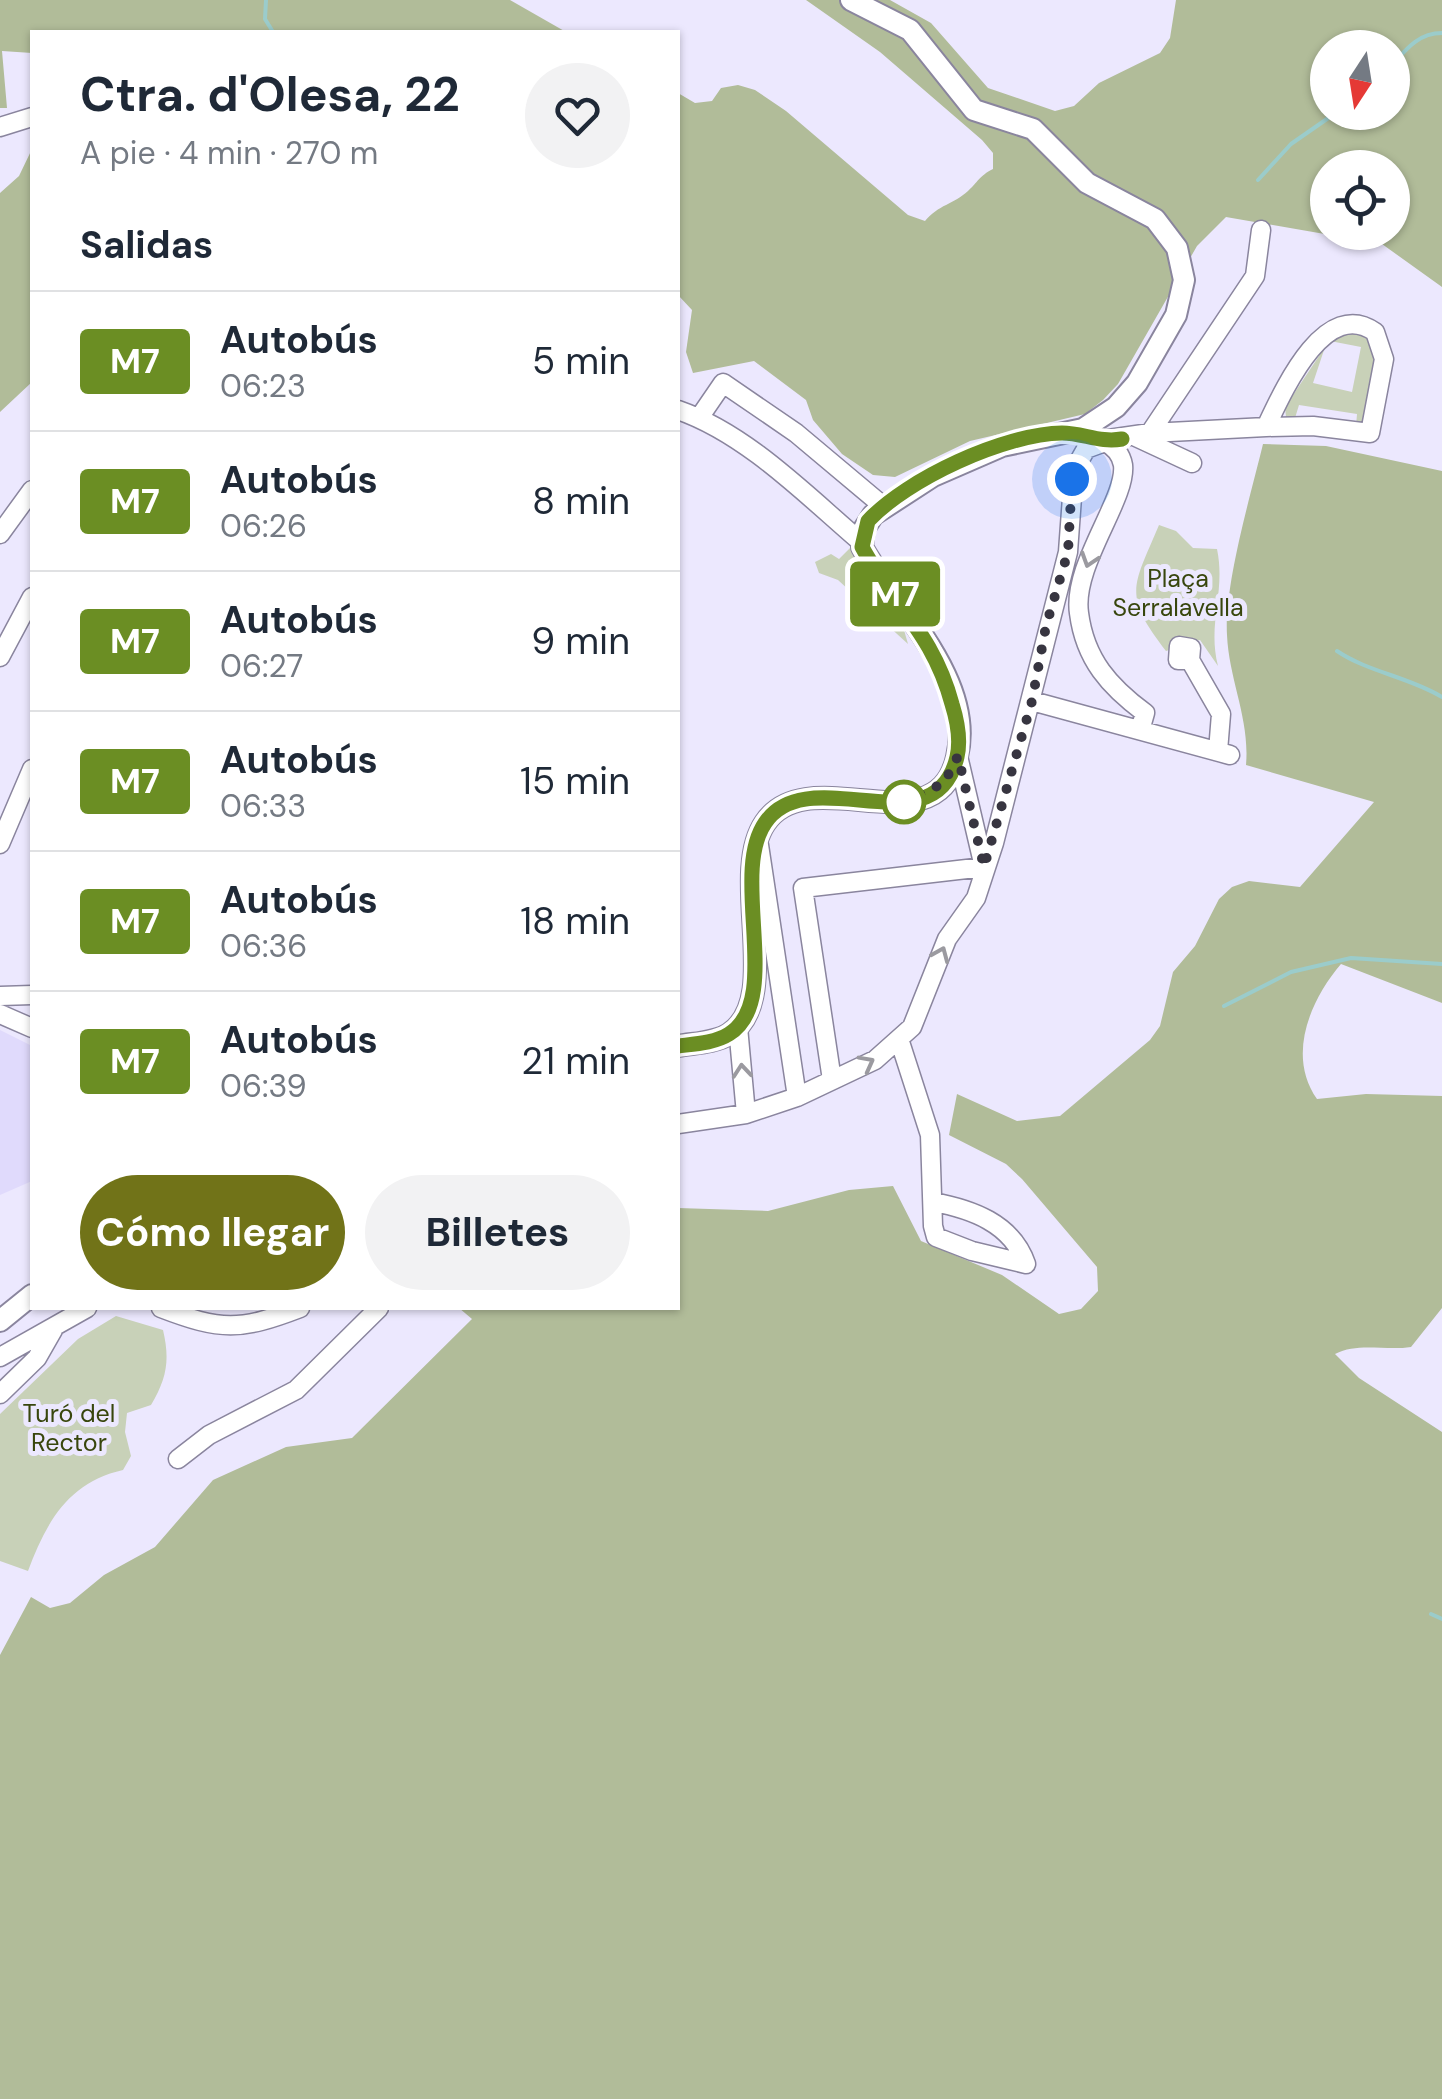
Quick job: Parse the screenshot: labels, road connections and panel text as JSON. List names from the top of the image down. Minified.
{"parks":["Plaça Serralavella","Turó del Rector"],"lines":["bus line M7"],"north":"bottom","page":{"on_map":"M7","heading":[["Ctra. d'Olesa, 22","A pie · 4 min · 270 m"],"Salidas"],"list":[{"mark":"M7","name":"Autobús","note":"06:23","value":"5 min"},{"mark":"M7","name":"Autobús","note":"06:26","value":"8 min"},{"mark":"M7","name":"Autobús","note":"06:27","value":"9 min"},{"mark":"M7","name":"Autobús","note":"06:33","value":"15 min"},{"mark":"M7","name":"Autobús","note":"06:36","value":"18 min"},{"mark":"M7","name":"Autobús","note":"06:39","value":"21 min"}],"buttons":["Cómo llegar","Billetes"]}}
